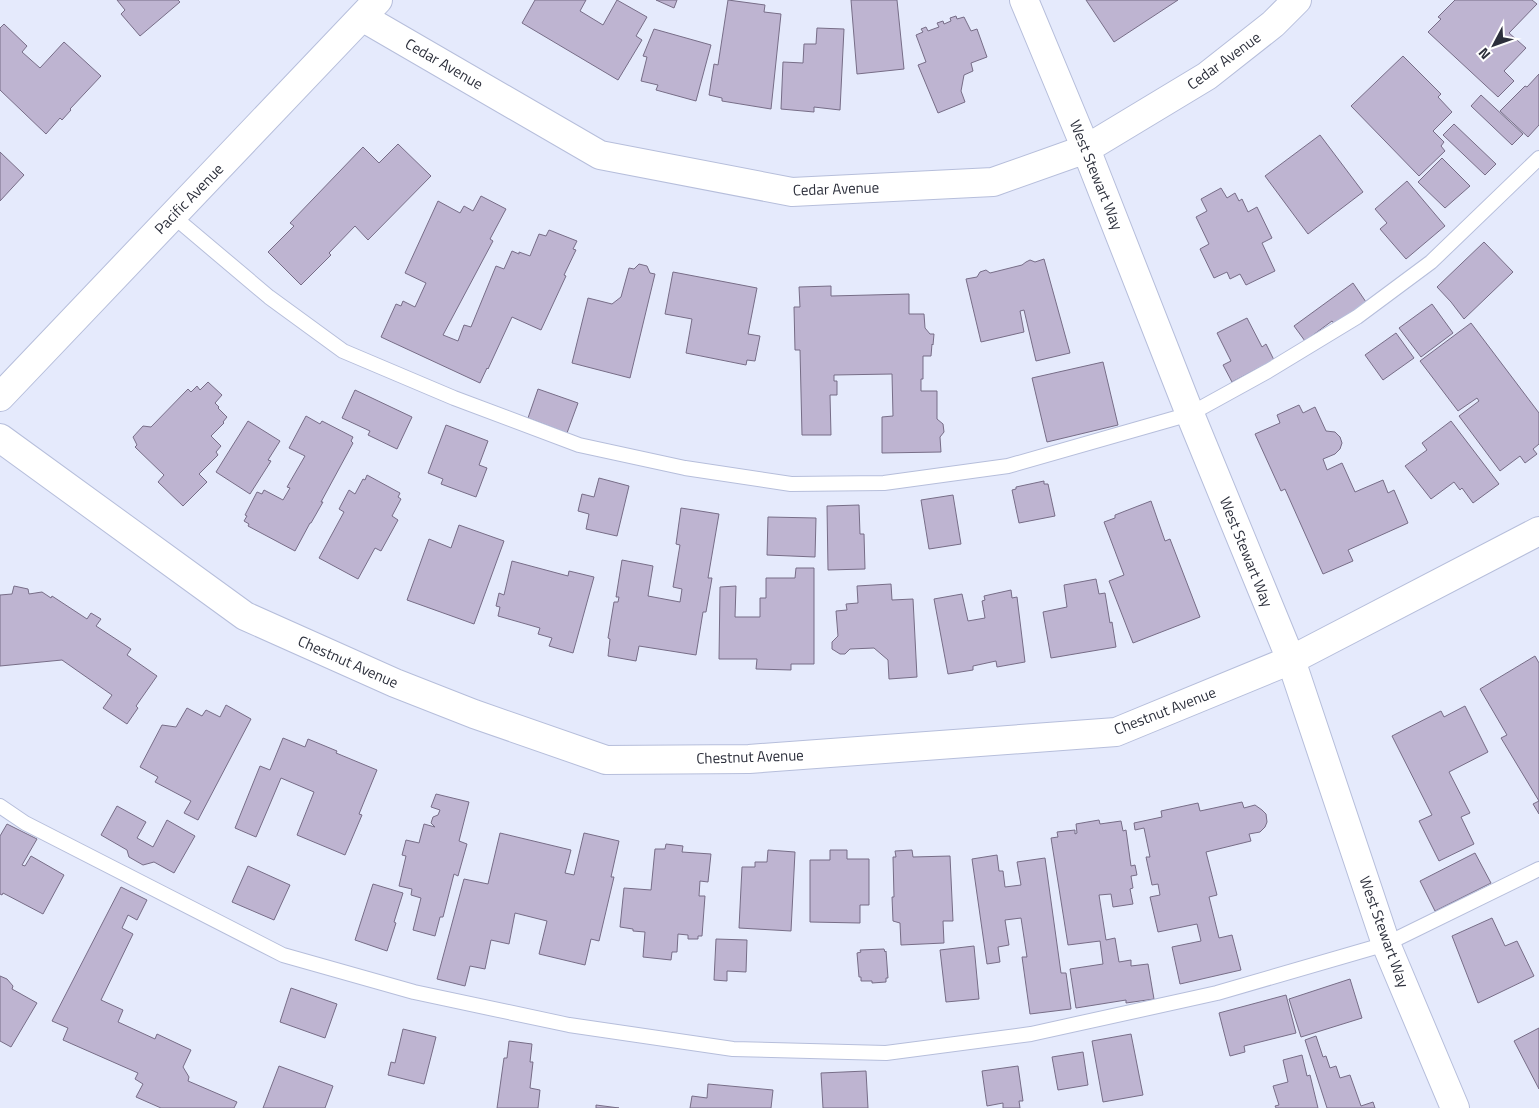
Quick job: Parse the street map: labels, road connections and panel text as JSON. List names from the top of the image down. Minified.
{"streets":{"street":["Cedar Avenue","West Stewart Way","Pacific Avenue","Chestnut Avenue"]},"crossings":[["Cedar Avenue","West Stewart Way"],["Cedar Avenue","Pacific Avenue"],["West Stewart Way","Chestnut Avenue"]],"north":"bottom left"}
